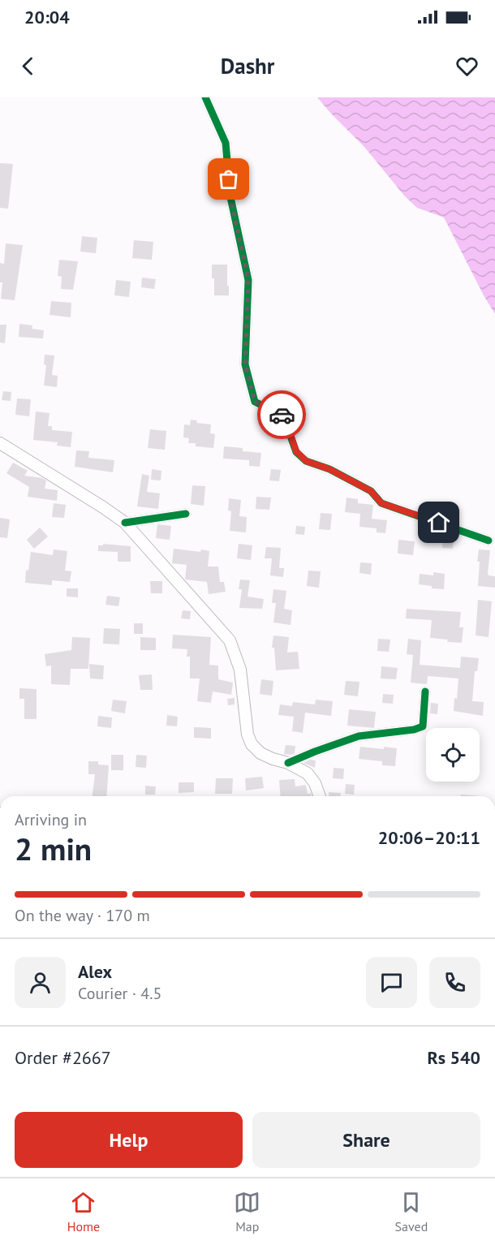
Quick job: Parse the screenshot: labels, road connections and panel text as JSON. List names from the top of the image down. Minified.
{"page":{"status":"20:04","header":"Dashr","heading":["2 min","Arriving in","20:06–20:11"],"panel":["Alex","Courier · 4.5","Order #2667","Rs 540"],"bar":"On the way · 170 m","buttons":["Help","Share"],"tabs":["Home","Map","Saved"]}}
